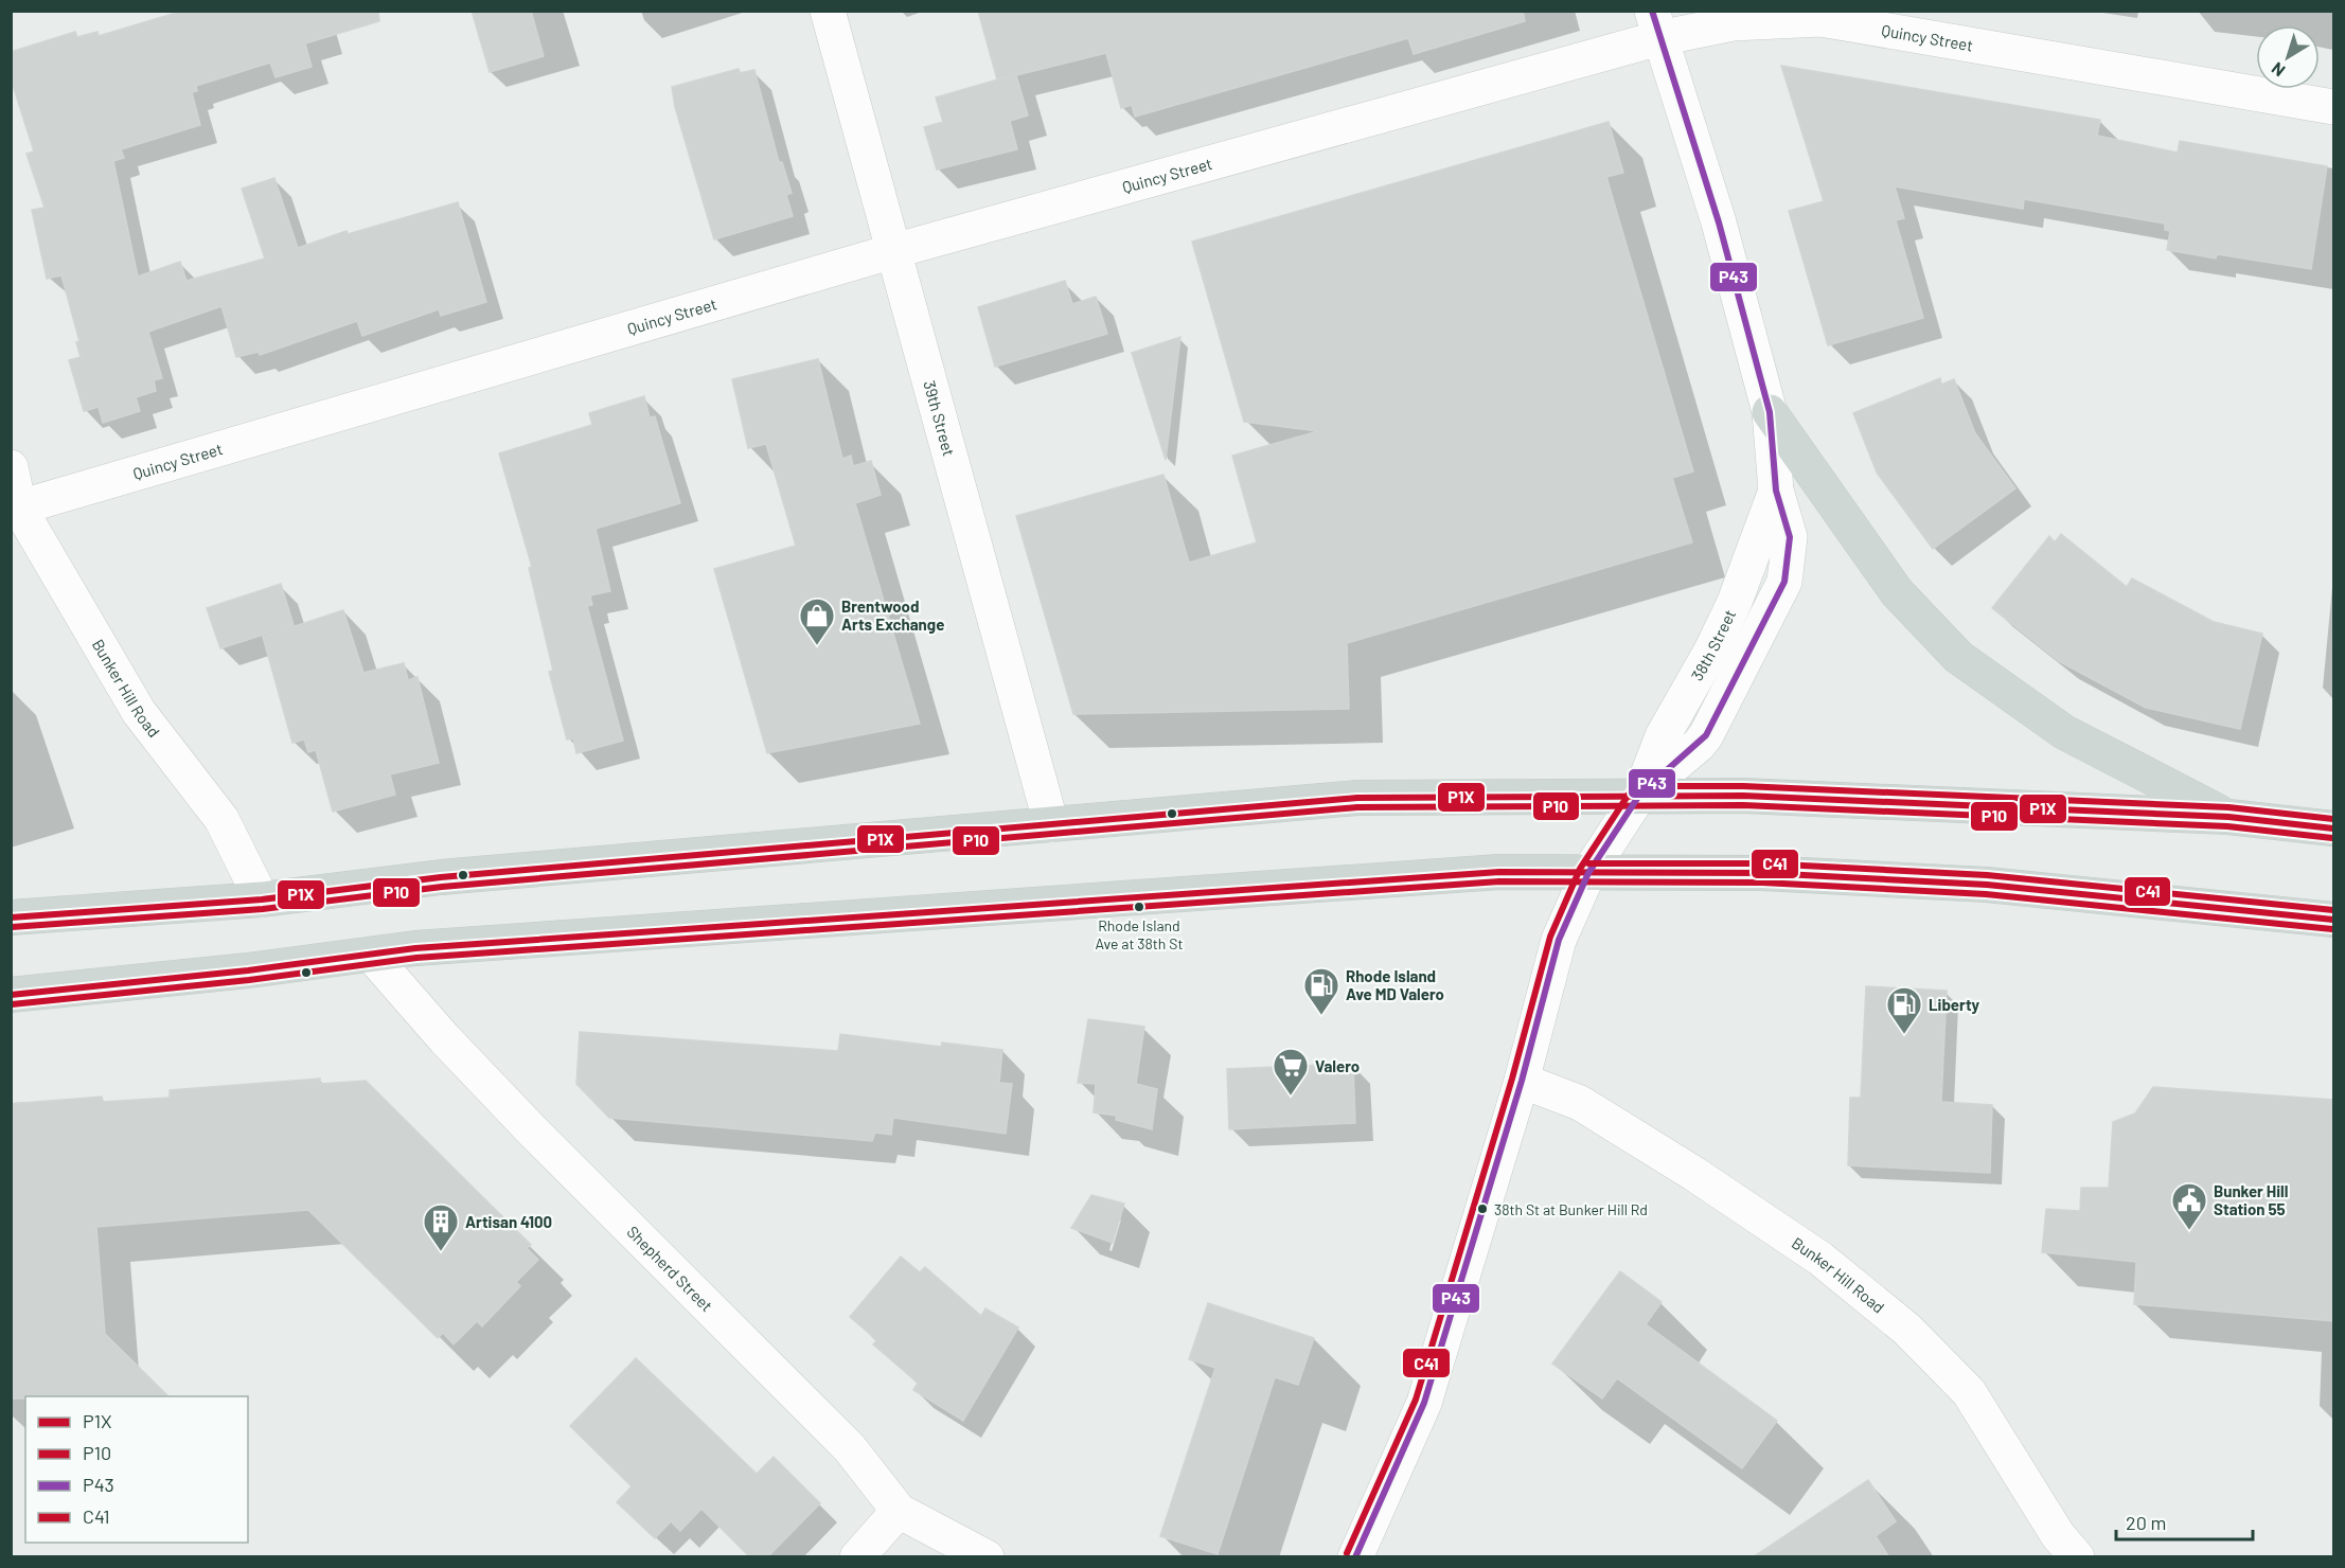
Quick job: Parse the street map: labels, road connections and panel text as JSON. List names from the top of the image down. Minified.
{"streets":{"street":["Quincy Street","39th Street","Bunker Hill Road","Shepherd Street"]},"crossings":[["Quincy Street","39th Street"],["Quincy Street","Bunker Hill Road"]],"places":{"shop":["Brentwood Arts Exchange"],"other":["Rhode Island Ave at 38th St","38th St at Bunker Hill Rd"],"fuel station":["Rhode Island Ave MD Valero","Liberty"],"supermarket":["Valero"],"public building":["Bunker Hill Station 55"],"building":["Artisan 4100"]},"lines":["transit line P43","transit line C41","transit line P1X","transit line P10"],"legend":["P1X","P10","P43","C41"],"scale_bar":"20 m","north":"bottom left"}
